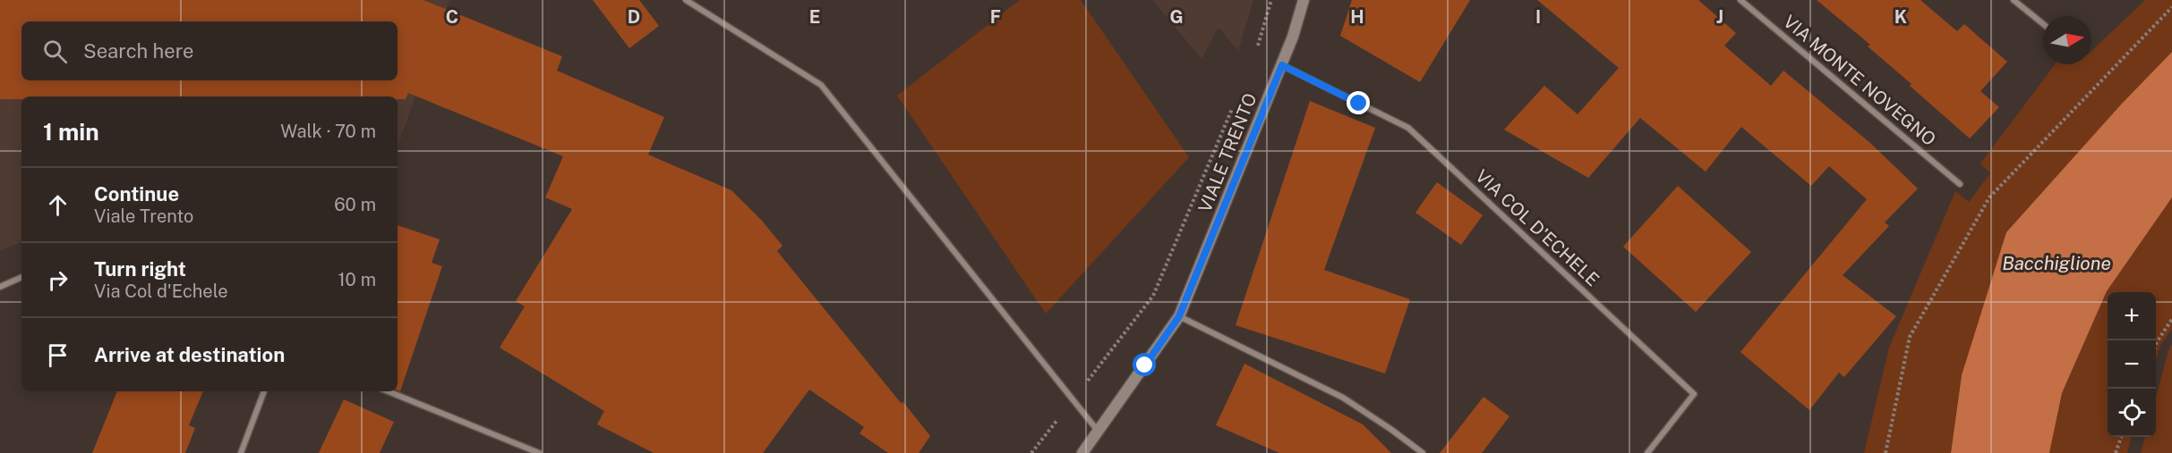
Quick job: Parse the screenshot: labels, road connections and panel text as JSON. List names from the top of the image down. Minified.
{"streets":{"main road":["VIALE TRENTO"],"street":["VIA MONTE NOVEGNO","VIA COL D'ECHELE"]},"crossings":[["VIALE TRENTO","VIA COL D'ECHELE"]],"water":["Bacchiglione"],"north":"right","page":{"search":"Search here","heading":["1 min","Walk · 70 m"],"list":[["Continue","Viale Trento","60 m"],["Turn right","Via Col d'Echele","10 m"],"Arrive at destination"],"map_buttons":["+","−"]},"grid":{"columns":["C","D","E","F","G","H","I","J","K"]}}
